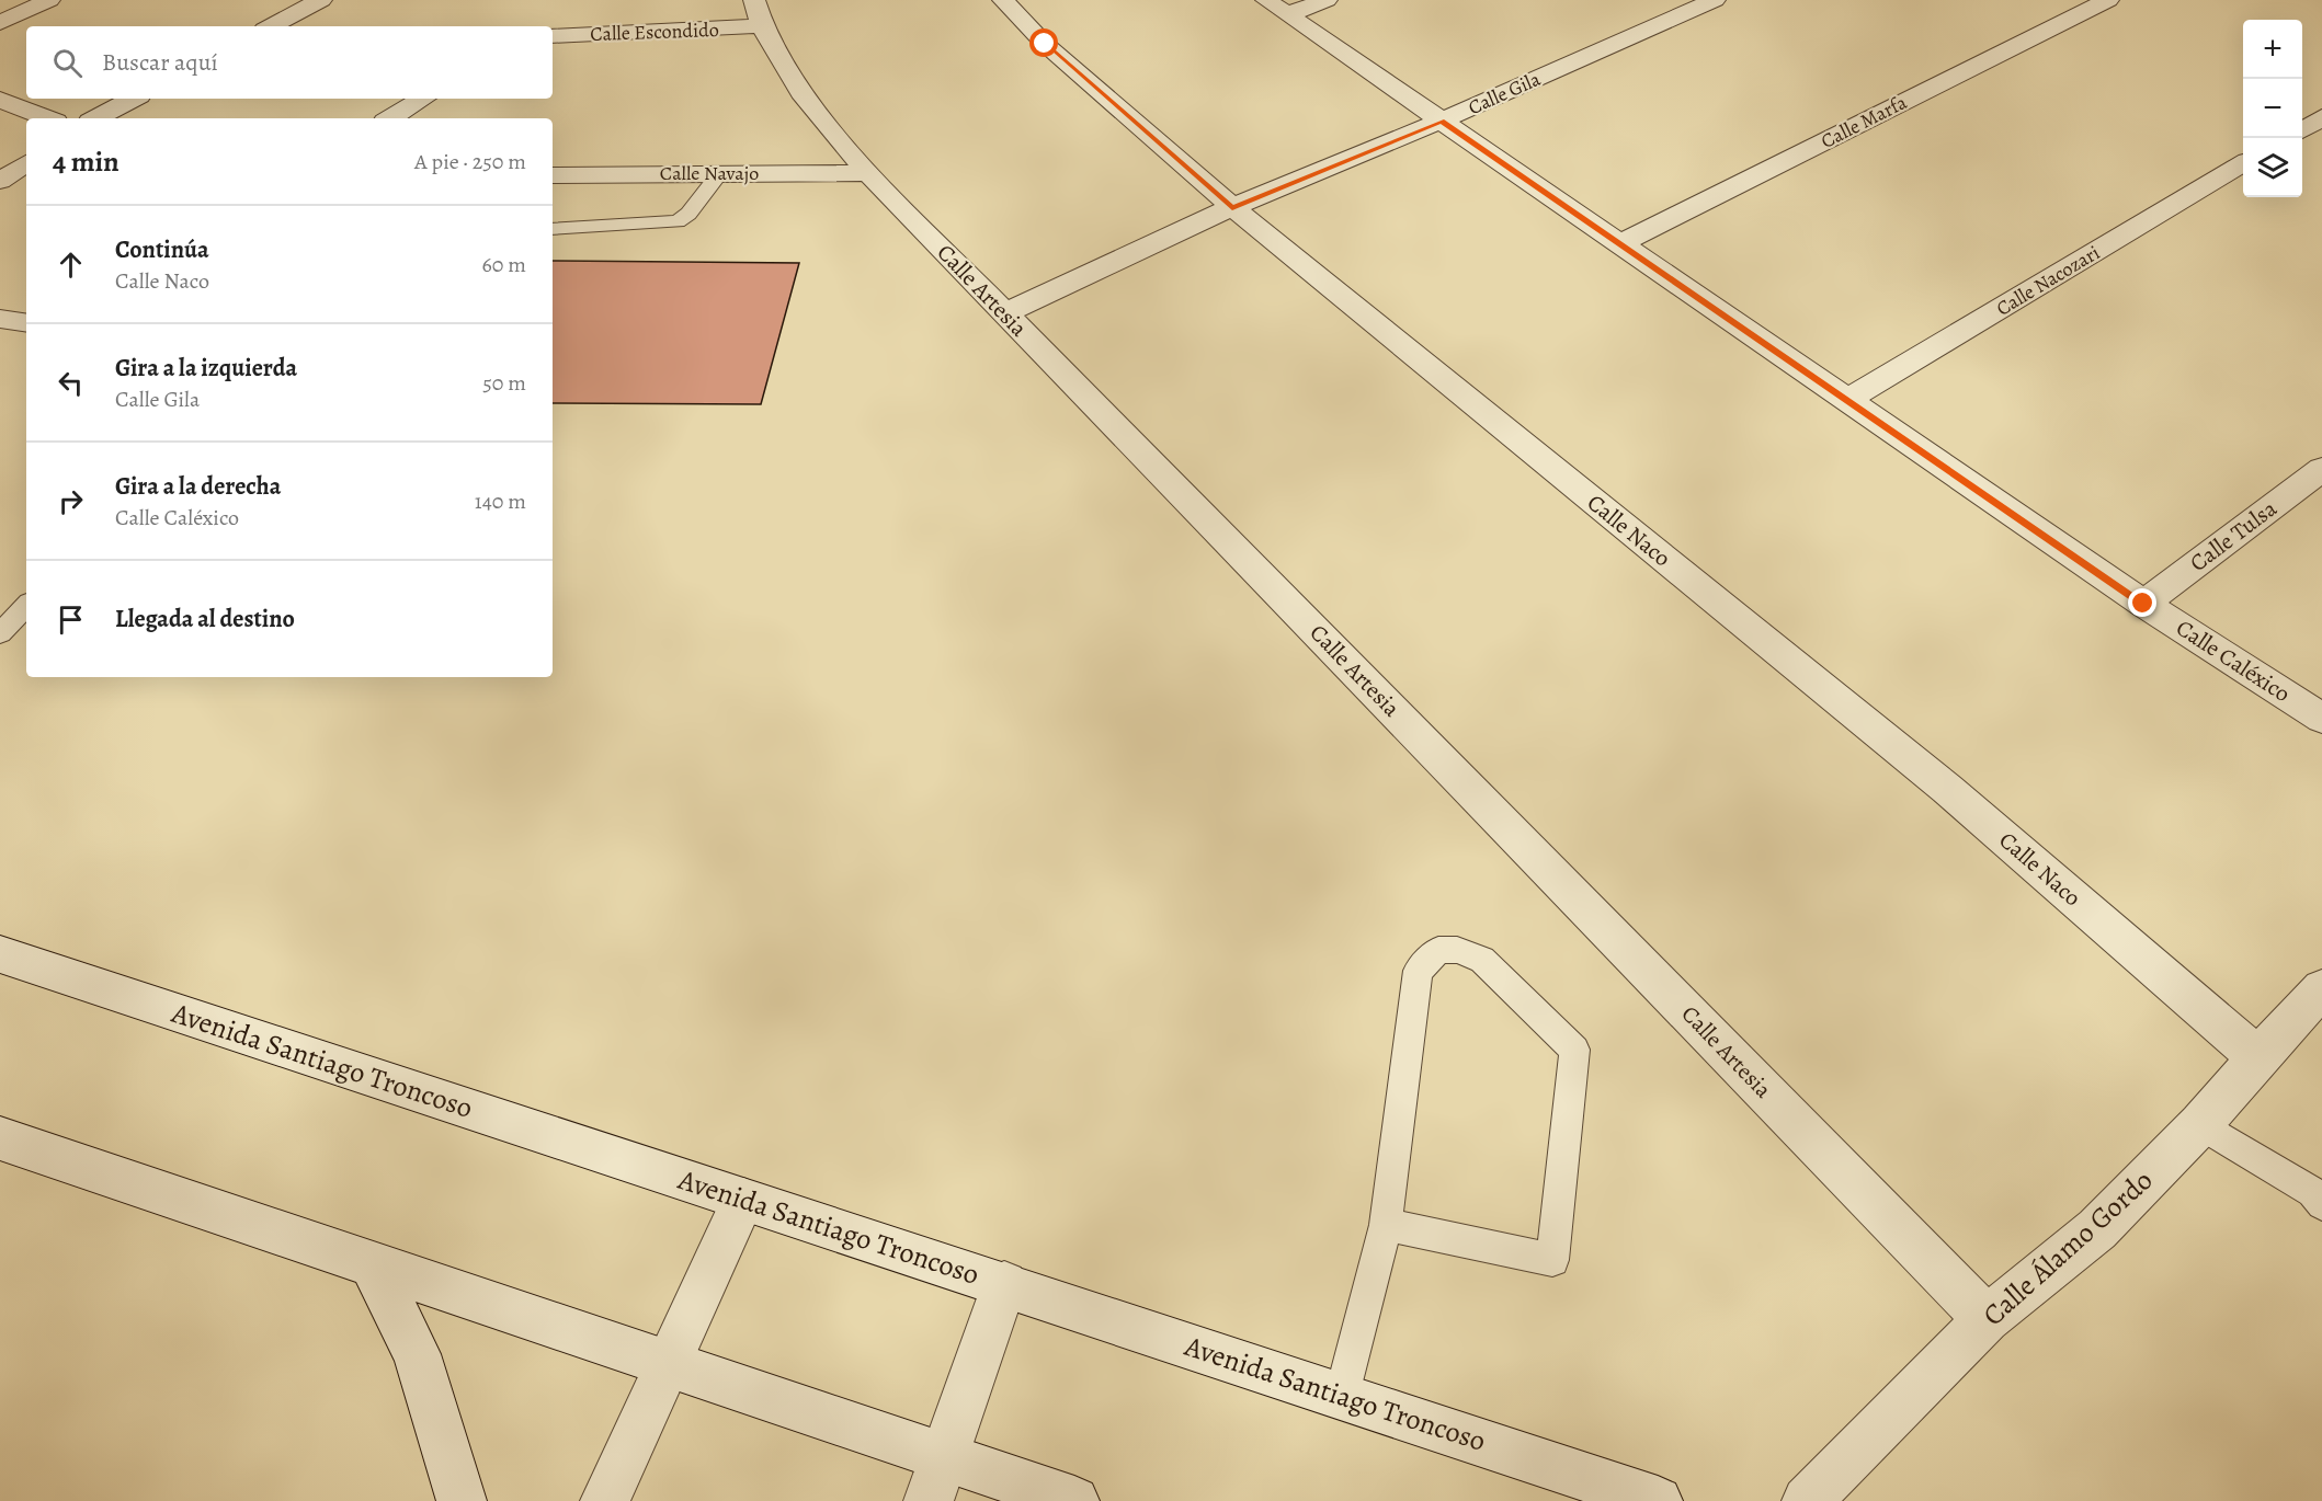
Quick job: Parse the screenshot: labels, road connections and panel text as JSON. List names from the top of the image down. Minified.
{"streets":{"street":["Calle Escondido","Calle Gila","Calle Marfa","Calle Navajo","Calle Nacozari","Calle Artesia","Calle Naco","Calle Tulsa","Calle Caléxico","Avenida Santiago Troncoso","Calle Álamo Gordo"]},"crossings":[["Calle Escondido","Calle Artesia"],["Calle Gila","Calle Artesia"],["Calle Gila","Calle Naco"],["Calle Gila","Calle Caléxico"],["Calle Marfa","Calle Caléxico"],["Calle Navajo","Calle Artesia"],["Calle Nacozari","Calle Caléxico"],["Calle Artesia","Calle Álamo Gordo"],["Calle Naco","Calle Álamo Gordo"],["Calle Tulsa","Calle Caléxico"]],"page":{"map_buttons":["+","−"],"search":"Buscar aquí","heading":["4 min","A pie · 250 m"],"list":[["Continúa","Calle Naco","60 m"],["Gira a la izquierda","Calle Gila","50 m"],["Gira a la derecha","Calle Caléxico","140 m"],"Llegada al destino"]}}
